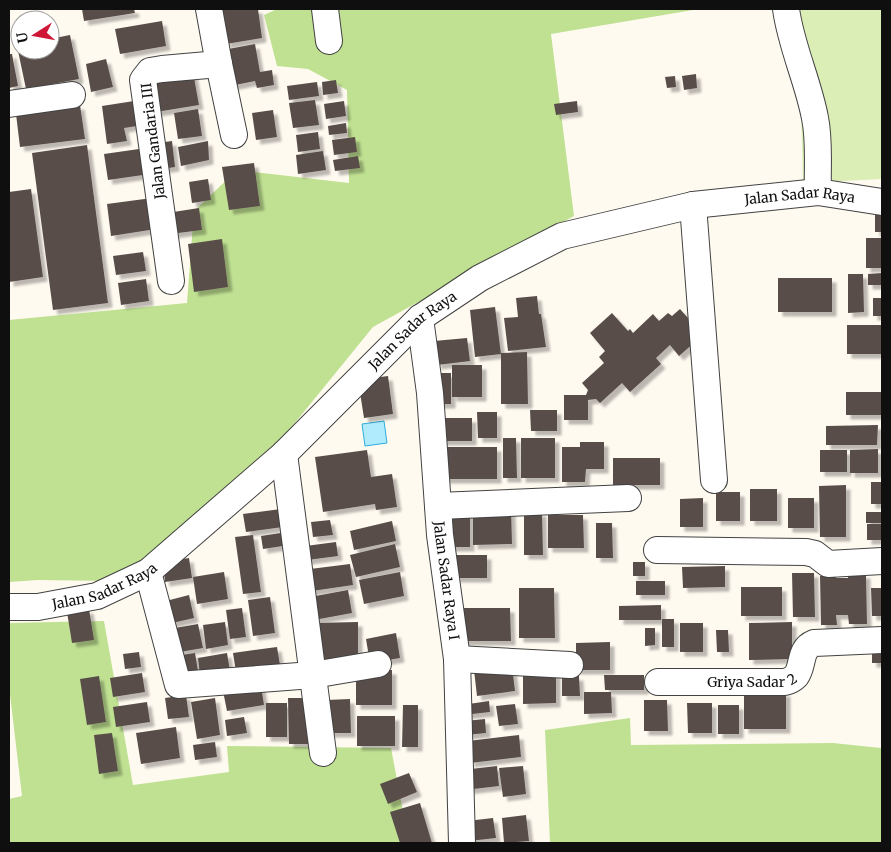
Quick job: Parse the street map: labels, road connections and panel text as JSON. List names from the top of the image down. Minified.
{"streets":{"street":["Jalan Gandaria III","Jalan Sadar Raya","Jalan Sadar Raya I","Griya Sadar 2"]},"crossings":[["Jalan Sadar Raya","Jalan Sadar Raya I"]],"north":"left"}
